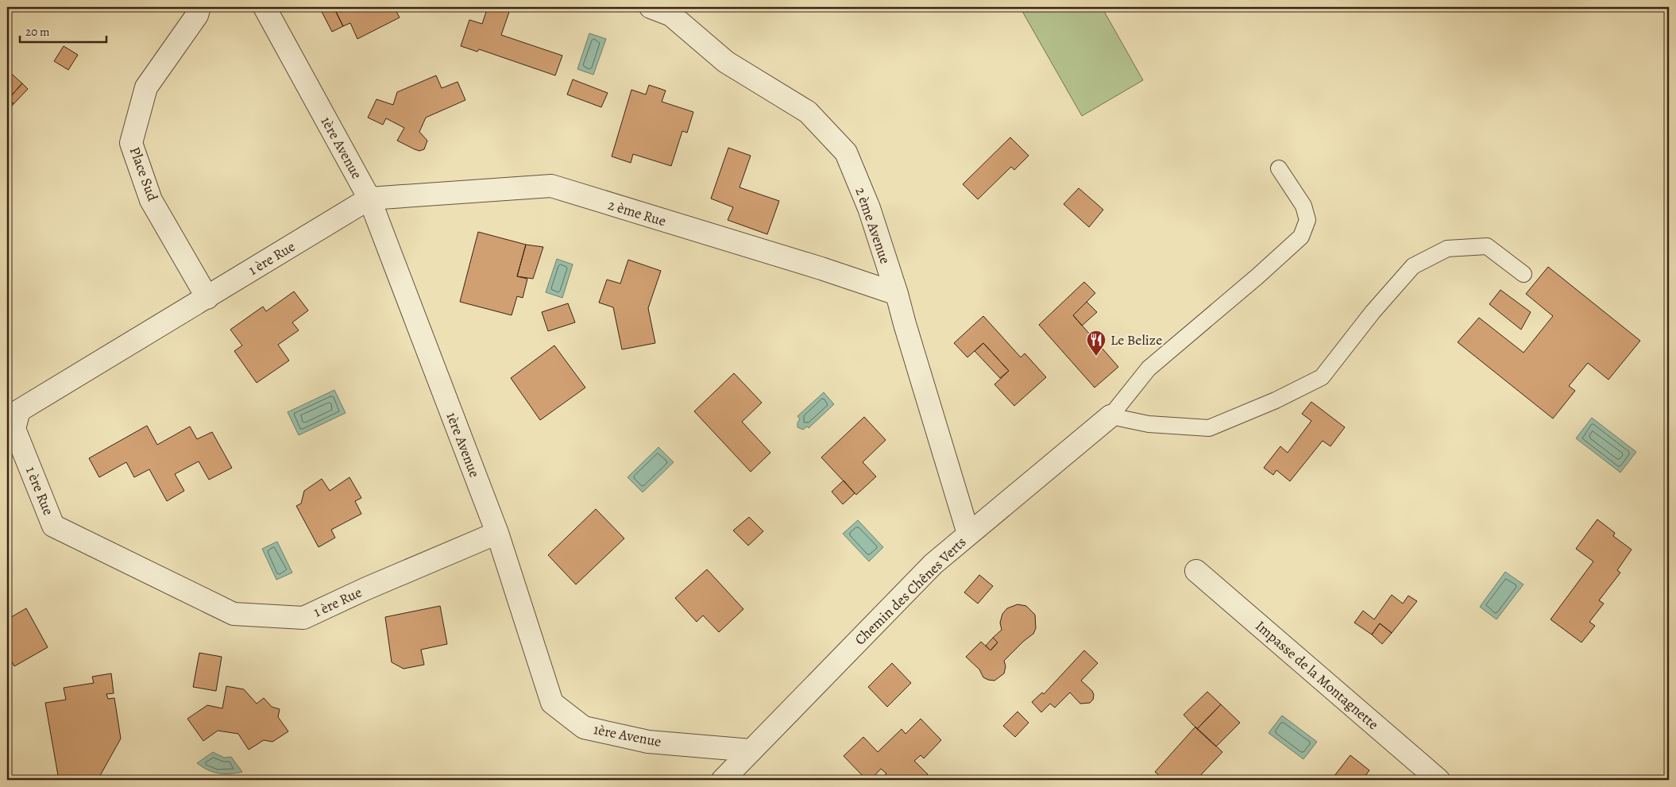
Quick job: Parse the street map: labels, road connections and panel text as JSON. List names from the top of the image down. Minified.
{"streets":{"street":["1ère Avenue","Place Sud","2 ème Rue","2 ème Avenue","1 ère Rue","Chemin des Chênes Verts","Impasse de la Montagnette"]},"crossings":[["1ère Avenue","2 ème Rue"],["1ère Avenue","1 ère Rue"],["1ère Avenue","Chemin des Chênes Verts"],["Place Sud","1 ère Rue"],["2 ème Rue","2 ème Avenue"],["2 ème Rue","1 ère Rue"],["2 ème Avenue","Chemin des Chênes Verts"]],"places":{"restaurant":["Le Belize"]},"scale_bar":"20 m"}
